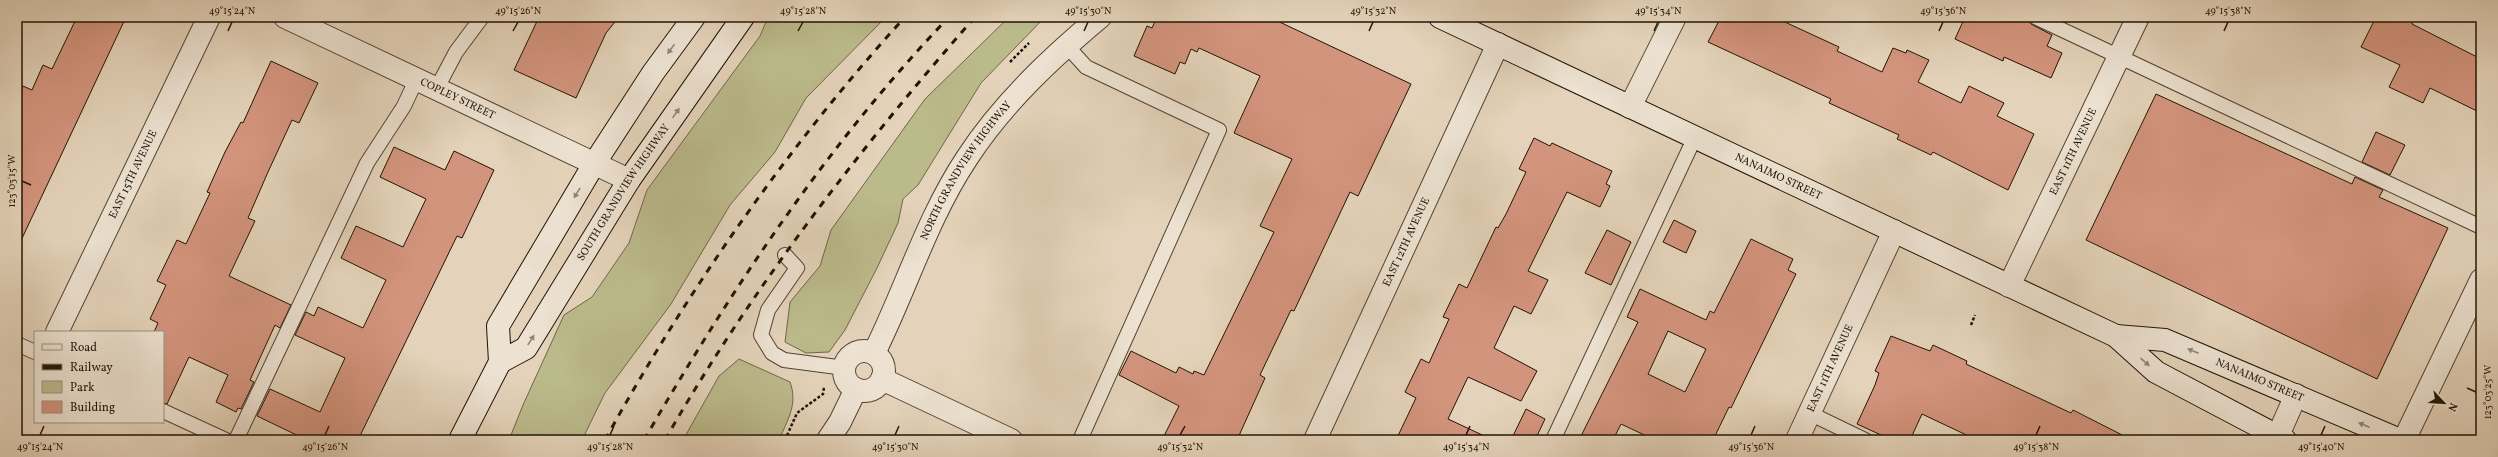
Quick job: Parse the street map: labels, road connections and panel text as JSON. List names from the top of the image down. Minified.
{"streets":{"street":["COPLEY STREET","EAST 11TH AVENUE","NORTH GRANDVIEW HIGHWAY","EAST 15TH AVENUE","NANAIMO STREET","SOUTH GRANDVIEW HIGHWAY","EAST 12TH AVENUE"]},"crossings":[["COPLEY STREET","SOUTH GRANDVIEW HIGHWAY"],["EAST 11TH AVENUE","NANAIMO STREET"],["NANAIMO STREET","EAST 12TH AVENUE"]],"legend":["Road","Railway","Park","Building"],"north":"bottom right","coordinates":["49°15'24\"N","49°15'26\"N","49°15'28\"N","49°15'30\"N","49°15'32\"N","49°15'34\"N","49°15'36\"N","49°15'38\"N","123°03'15\"W","123°03'25\"W","49°15'40\"N"]}
